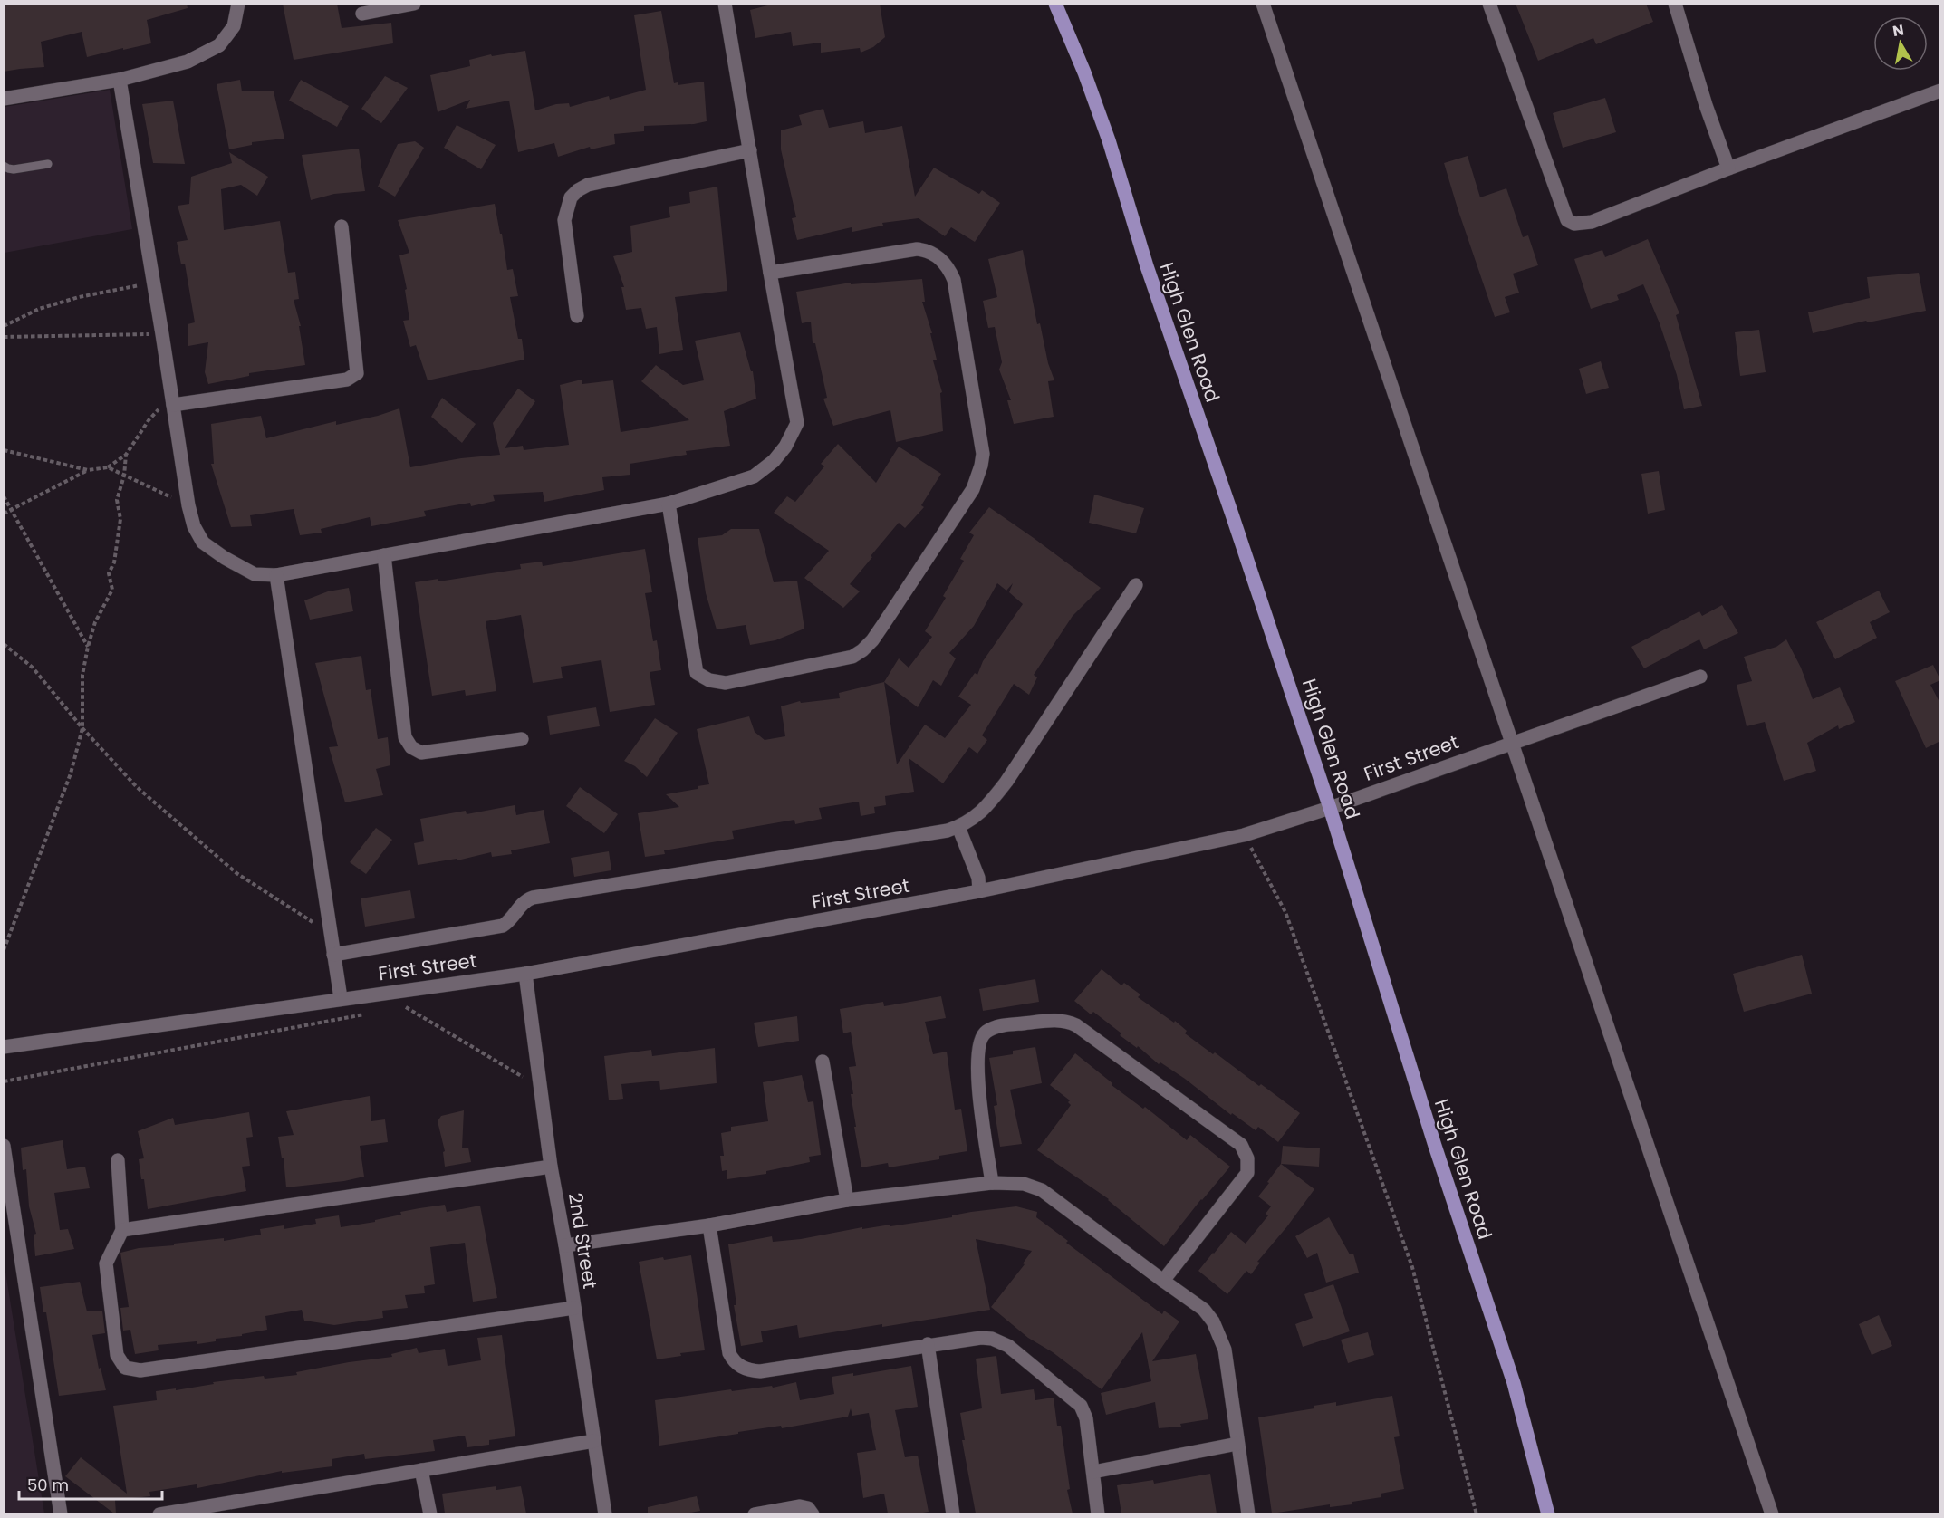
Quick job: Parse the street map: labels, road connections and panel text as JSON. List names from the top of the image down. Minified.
{"streets":{"main road":["High Glen Road"],"street":["First Street","2nd Street"]},"crossings":[["High Glen Road","First Street"],["First Street","2nd Street"]],"scale_bar":"50 m","north":"top"}
